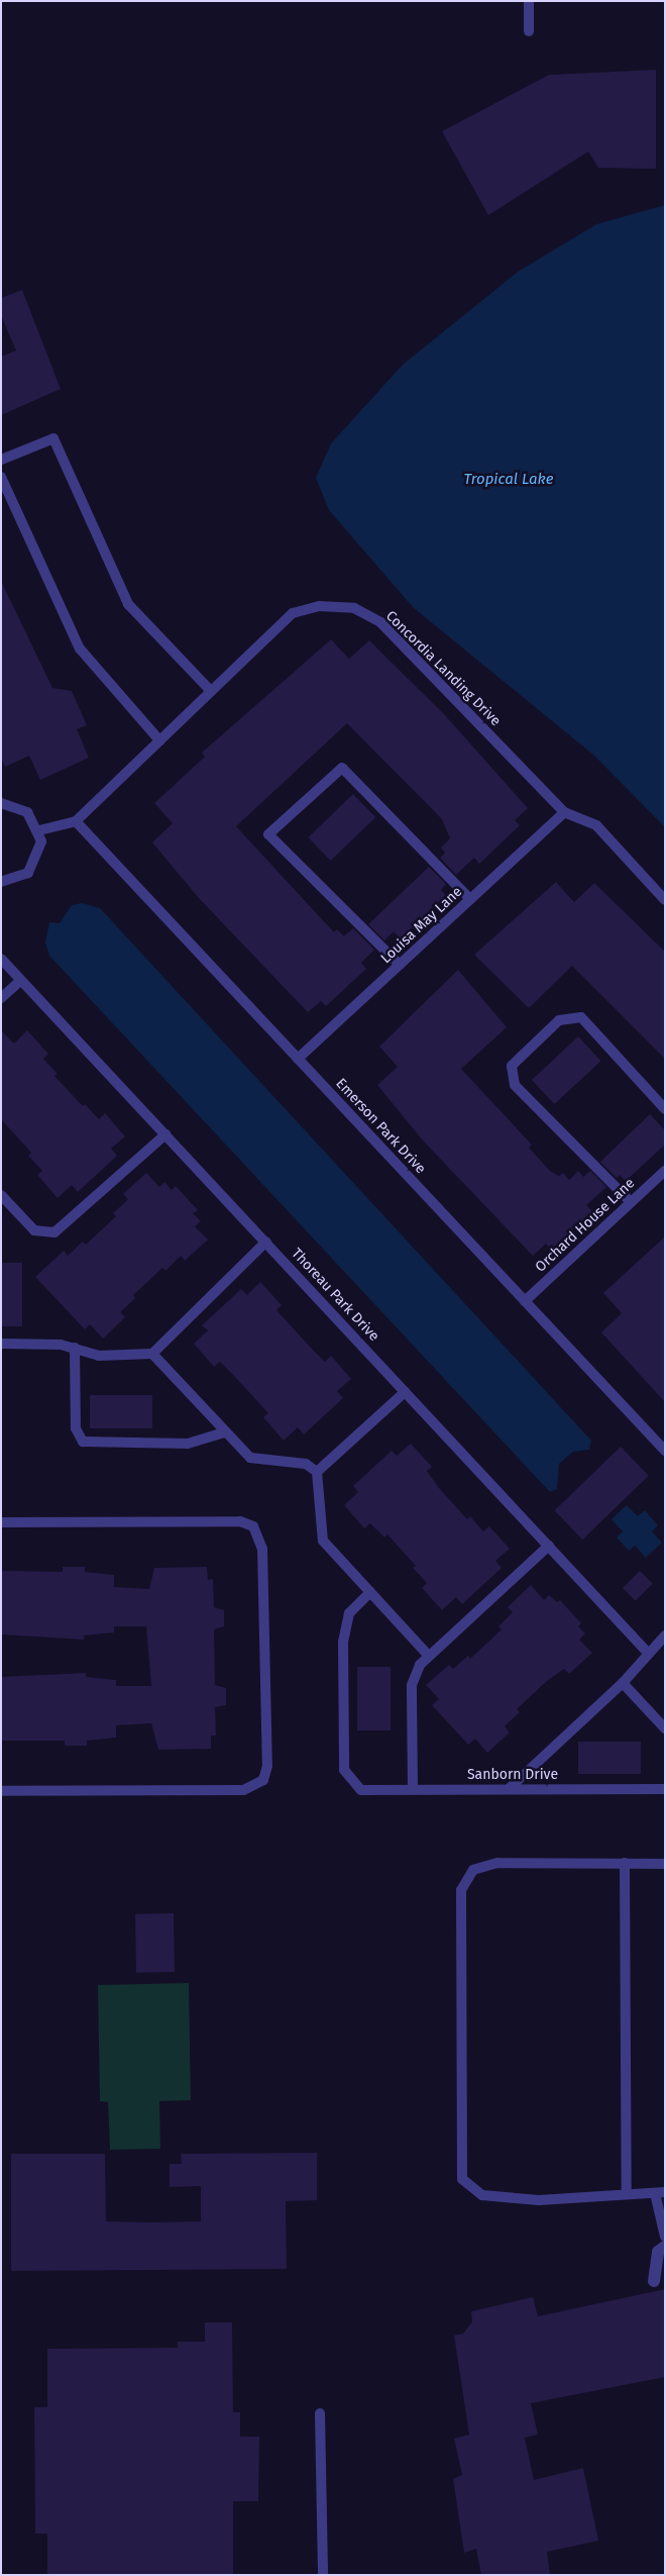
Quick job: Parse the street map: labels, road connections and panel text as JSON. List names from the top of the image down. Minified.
{"streets":{"lane":["Concordia Landing Drive","Louisa May Lane","Emerson Park Drive","Orchard House Lane","Thoreau Park Drive","Sanborn Drive"]},"crossings":[["Concordia Landing Drive","Louisa May Lane"],["Concordia Landing Drive","Emerson Park Drive"],["Louisa May Lane","Emerson Park Drive"],["Emerson Park Drive","Orchard House Lane"]],"water":["Tropical Lake"]}
